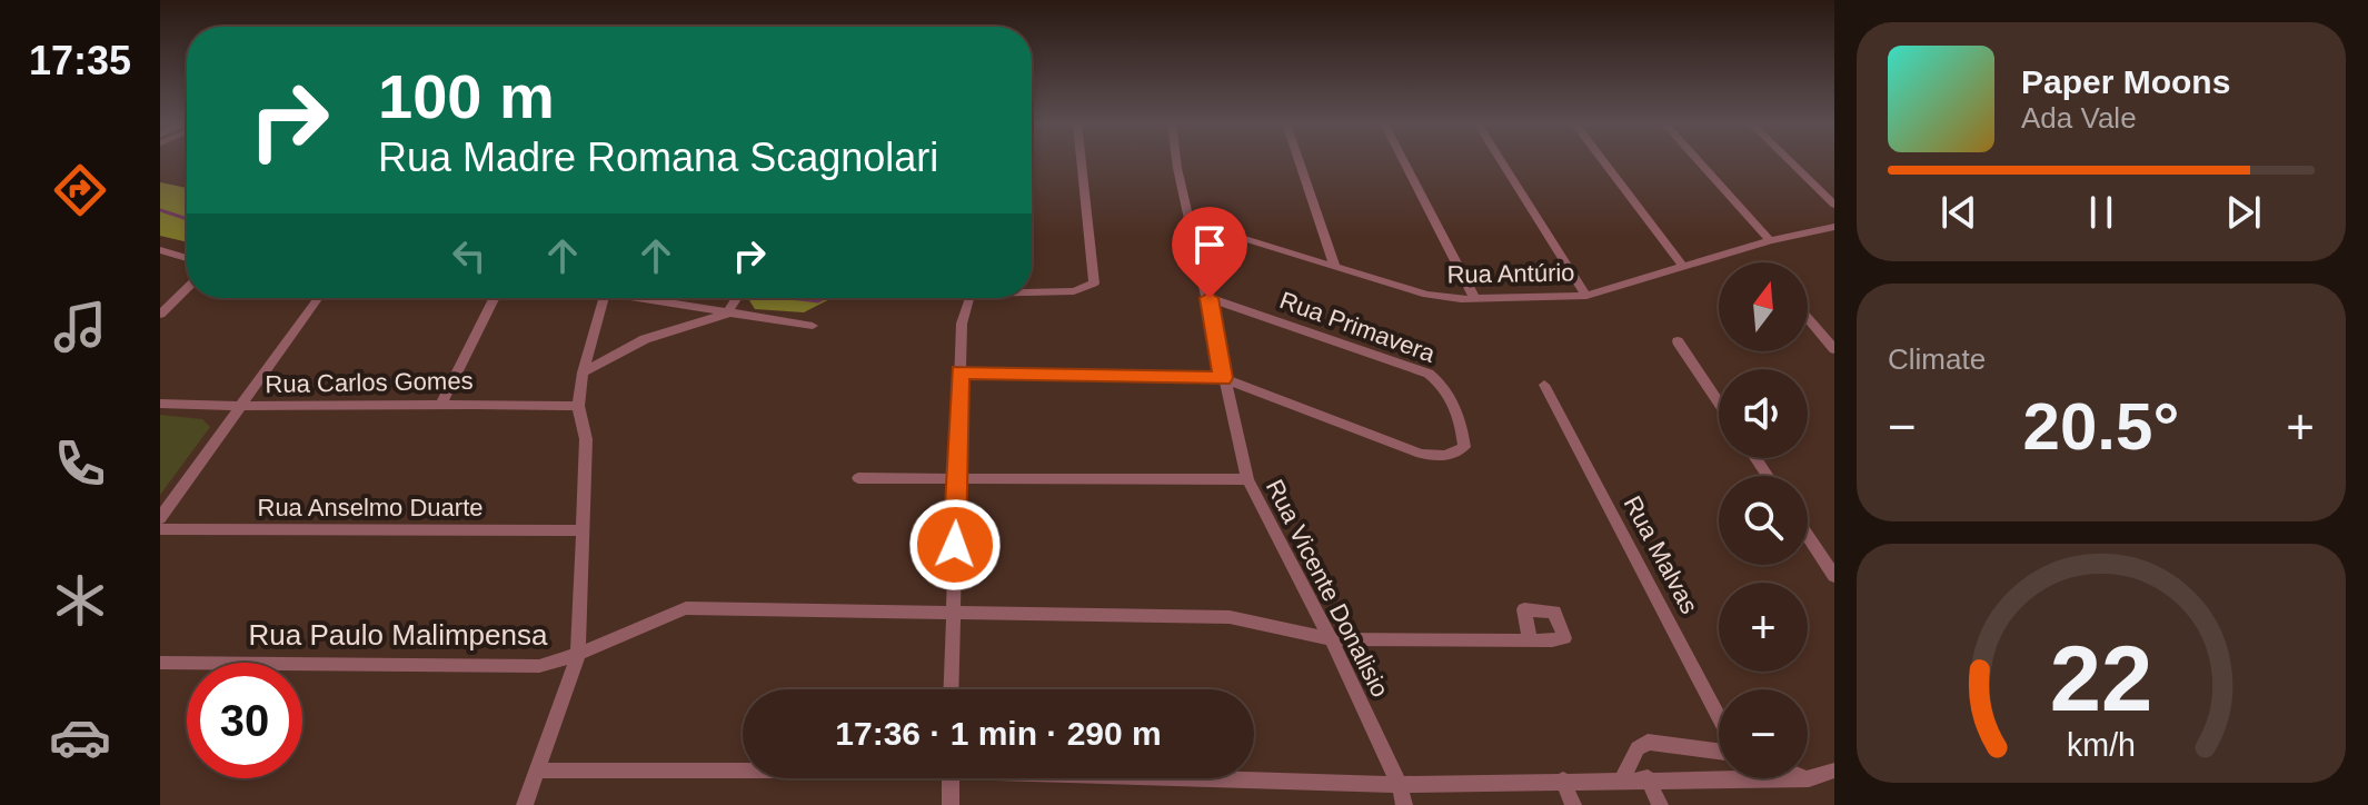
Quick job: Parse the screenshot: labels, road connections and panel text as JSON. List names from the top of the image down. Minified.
{"streets":{"street":["Rua Antúrio","Rua Primavera","Rua Carlos Gomes","Rua Anselmo Duarte","Rua Malvas","Rua Vicente Donalisio","Rua Paulo Malimpensa"]},"crossings":[["Rua Antúrio","Rua Vicente Donalisio"],["Rua Primavera","Rua Vicente Donalisio"],["Rua Vicente Donalisio","Rua Paulo Malimpensa"]],"north":"top","page":{"tabs":"17:35","turn":["100 m","Rua Madre Romana Scagnolari"],"song":["Paper Moons","Ada Vale"],"map_buttons":["+","−"],"tile":"Climate","heat":["−","20.5°","+"],"limit":"30","trip":"17:36 · 1 min · 290 m","gauge":["22","km/h"]}}
